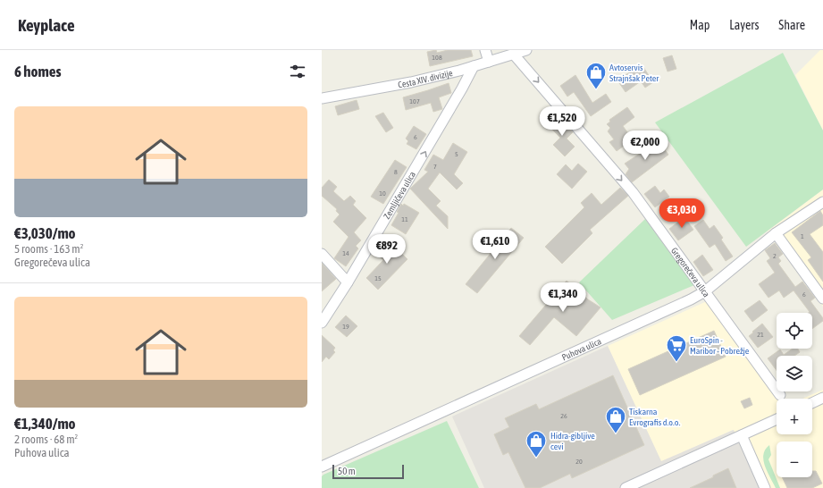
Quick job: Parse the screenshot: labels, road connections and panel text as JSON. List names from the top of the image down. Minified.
{"streets":{"street":["Cesta XIV. divizije","Zemljičeva ulica","Gregorečeva ulica","Puhova ulica"]},"crossings":[["Cesta XIV. divizije","Zemljičeva ulica"],["Cesta XIV. divizije","Gregorečeva ulica"],["Gregorečeva ulica","Puhova ulica"]],"one_way":["Zemljičeva ulica","Gregorečeva ulica"],"places":{"shop":["Avtoservis Strajnšak Peter","Tiskarna Evrografis d.o.o.","Hidra-gibljive cevi"],"supermarket":["EuroSpin - Maribor - Pobrežje"]},"house_numbers":["108","107","6","5","7","8","10","11","1","14","2","15","6","19","21","26","20"],"scale_bar":"50 m","page":{"header":"Keyplace","nav":["Map","Layers","Share"],"heading":"6 homes","list":[{"name":"€3,030/mo","note":"5 rooms · 163 m² · Gregorečeva ulica"},{"name":"€1,340/mo","note":"2 rooms · 68 m² · Puhova ulica"}],"price":["€1,520","€2,000","€3,030","€1,610","€892","€1,340"],"map_buttons":["+","−"],"scale":"50 m"}}
